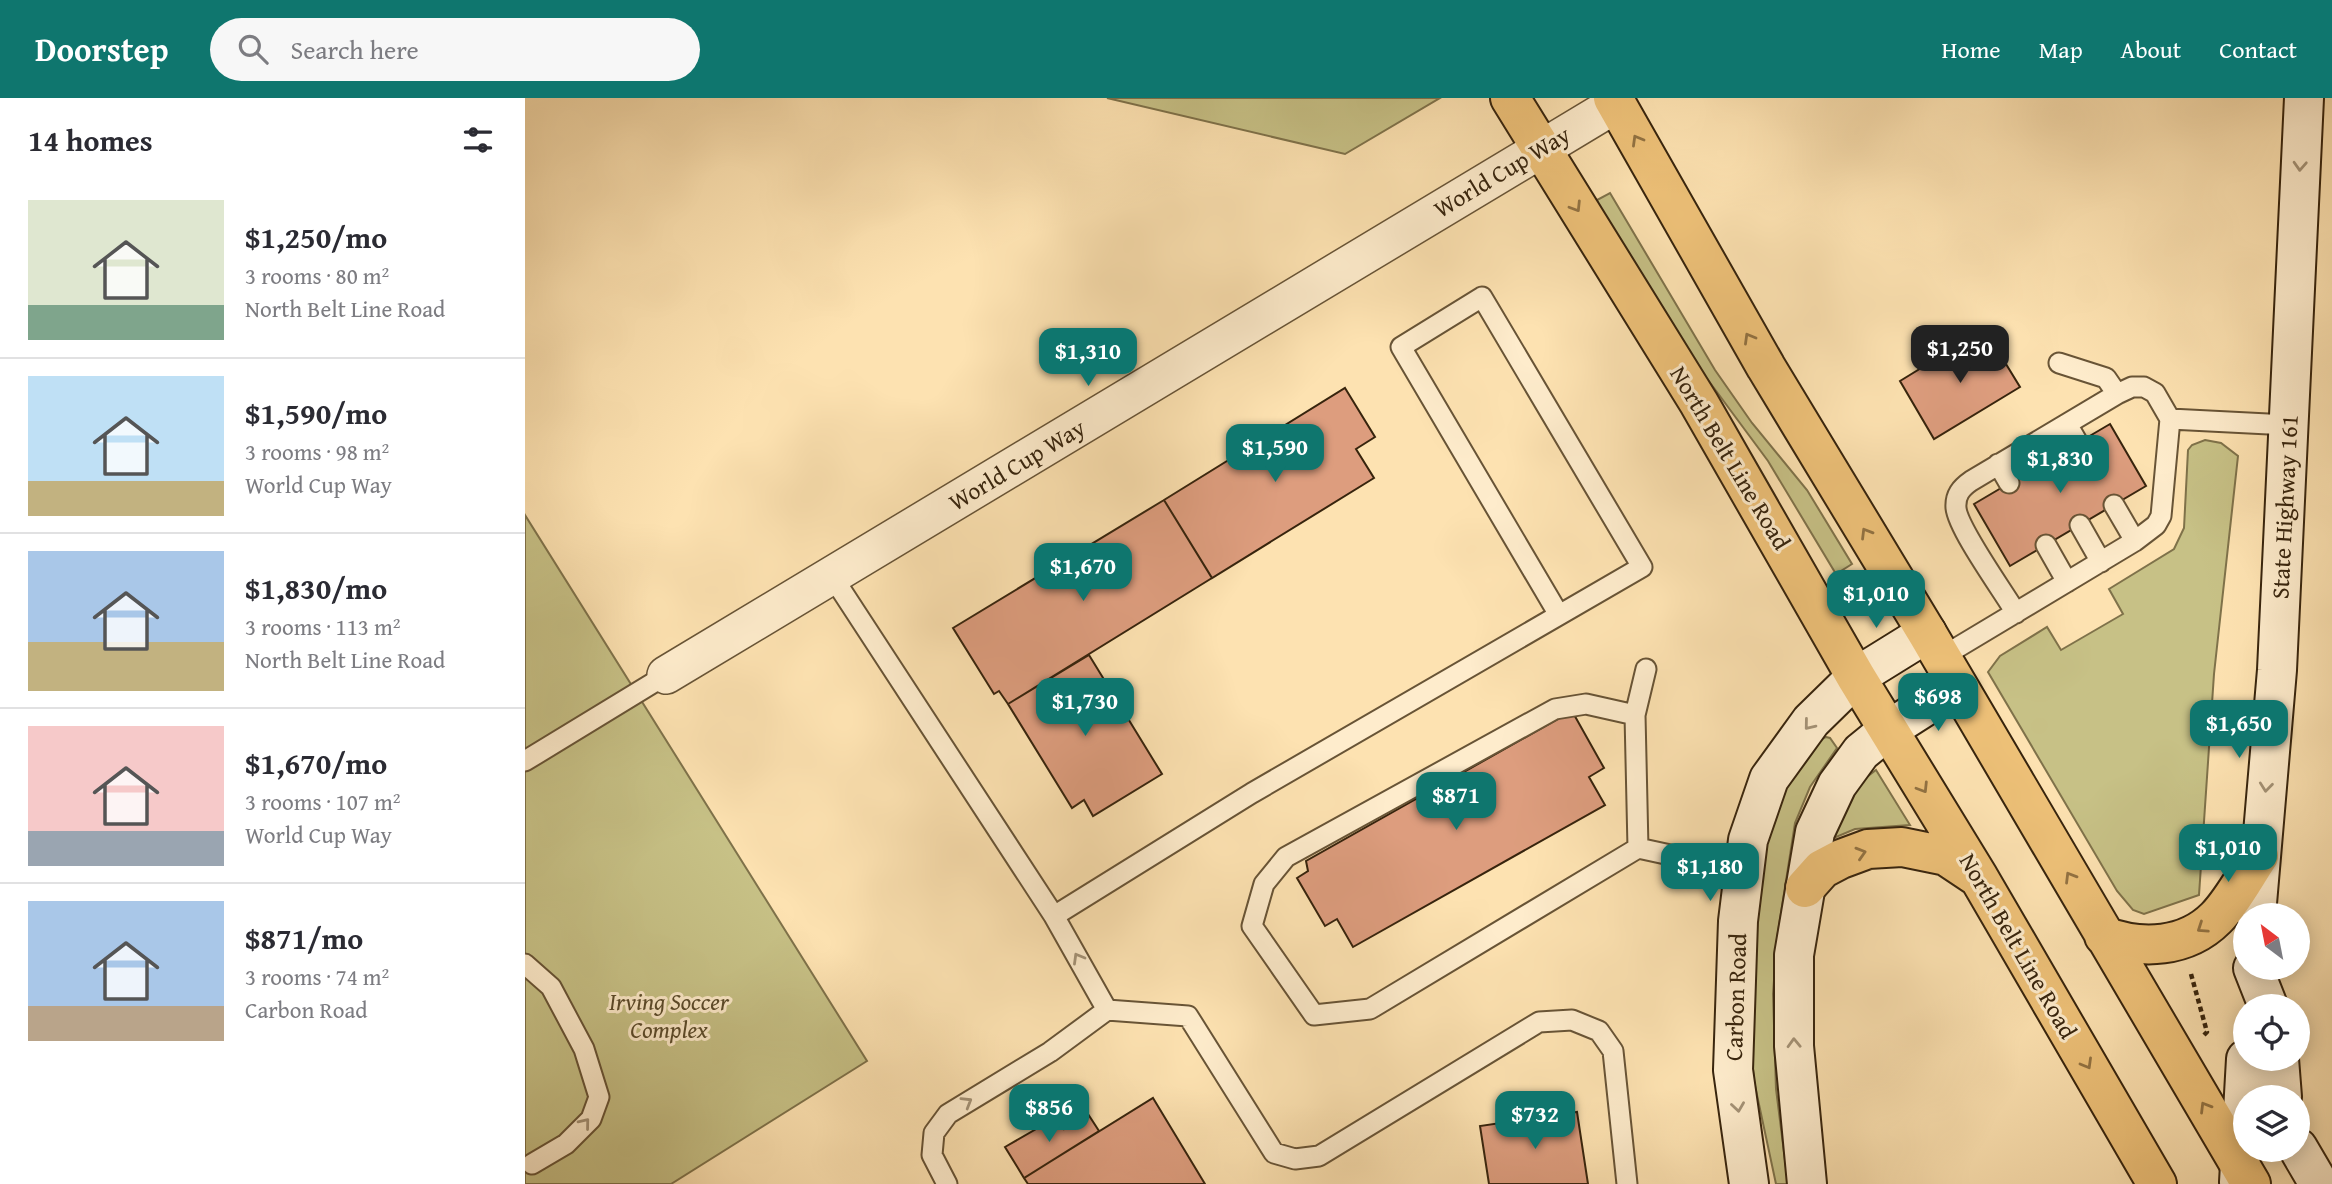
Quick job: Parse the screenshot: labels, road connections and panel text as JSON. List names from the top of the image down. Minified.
{"streets":{"main road":["North Belt Line Road"],"street":["World Cup Way","State Highway 161","Carbon Road"]},"crossings":[["World Cup Way","North Belt Line Road"],["North Belt Line Road","Carbon Road"]],"one_way":["State Highway 161"],"parks":["Irving Soccer Complex"],"north":"top left","page":{"header":"Doorstep","search":"Search here","nav":["Home","Map","About","Contact"],"heading":"14 homes","list":[{"name":"$1,250/mo","note":"3 rooms · 80 m² · North Belt Line Road"},{"name":"$1,590/mo","note":"3 rooms · 98 m² · World Cup Way"},{"name":"$1,830/mo","note":"3 rooms · 113 m² · North Belt Line Road"},{"name":"$1,670/mo","note":"3 rooms · 107 m² · World Cup Way"},{"name":"$871/mo","note":"3 rooms · 74 m² · Carbon Road"}],"price":["$1,250","$1,310","$1,590","$1,830","$1,670","$1,010","$698","$1,730","$1,650","$871","$1,010","$1,180","$856","$732"]}}
